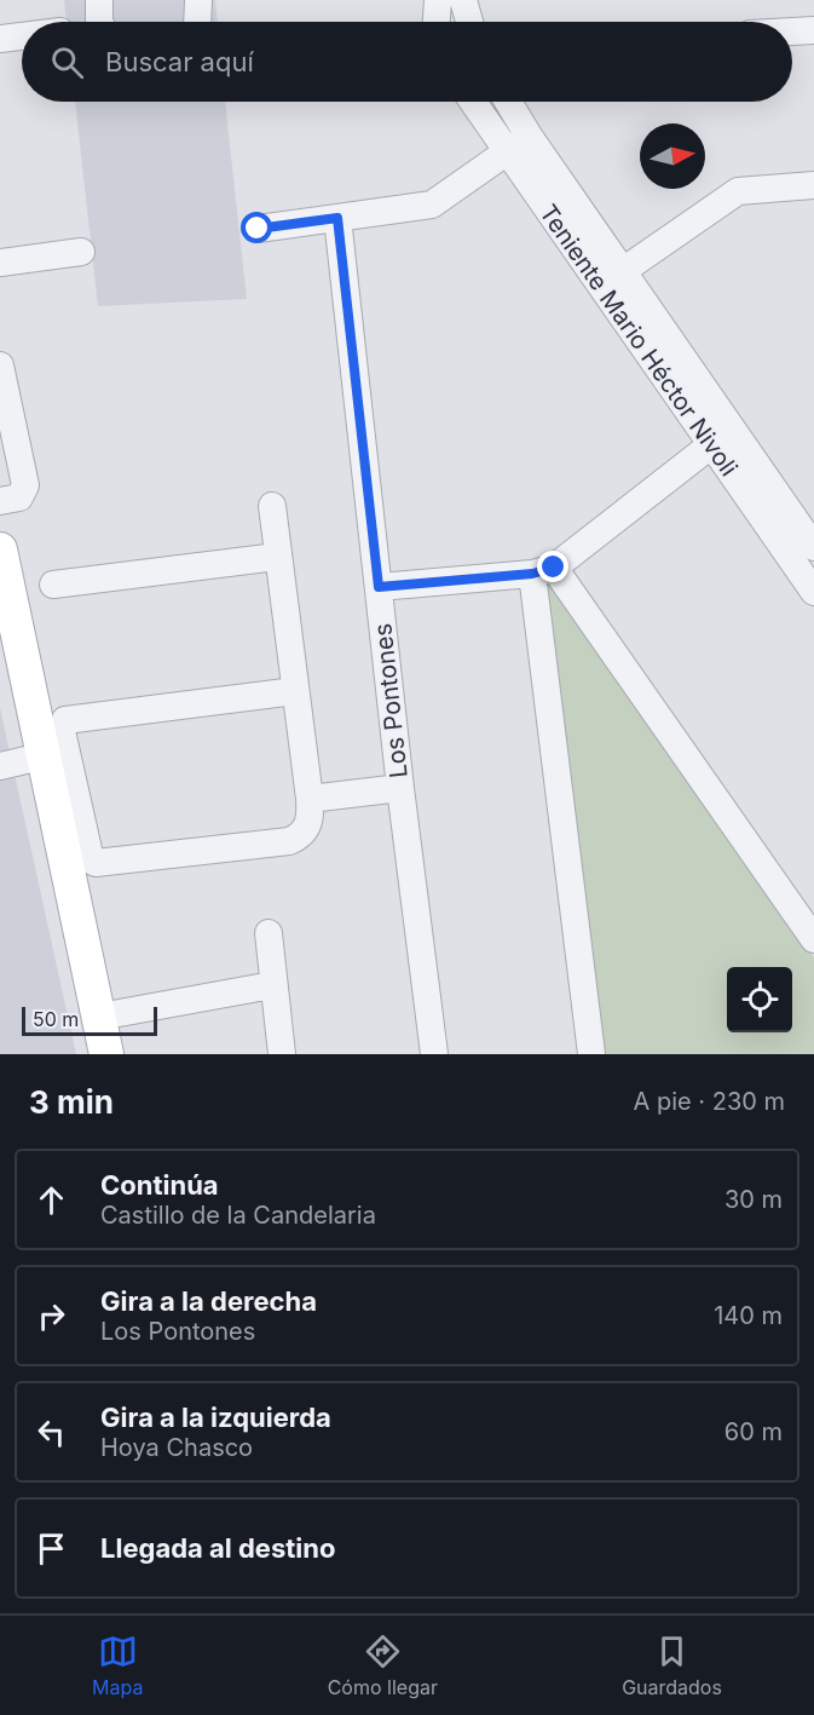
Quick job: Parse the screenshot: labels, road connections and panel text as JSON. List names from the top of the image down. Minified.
{"streets":{"street":["Teniente Mario Héctor Nivoli","Los Pontones"]},"scale_bar":"50 m","north":"right","page":{"search":"Buscar aquí","scale":"50 m","heading":["3 min","A pie · 230 m"],"list":[["Continúa","Castillo de la Candelaria","30 m"],["Gira a la derecha","Los Pontones","140 m"],["Gira a la izquierda","Hoya Chasco","60 m"],"Llegada al destino"],"nav":["Mapa","Cómo llegar","Guardados"]}}
